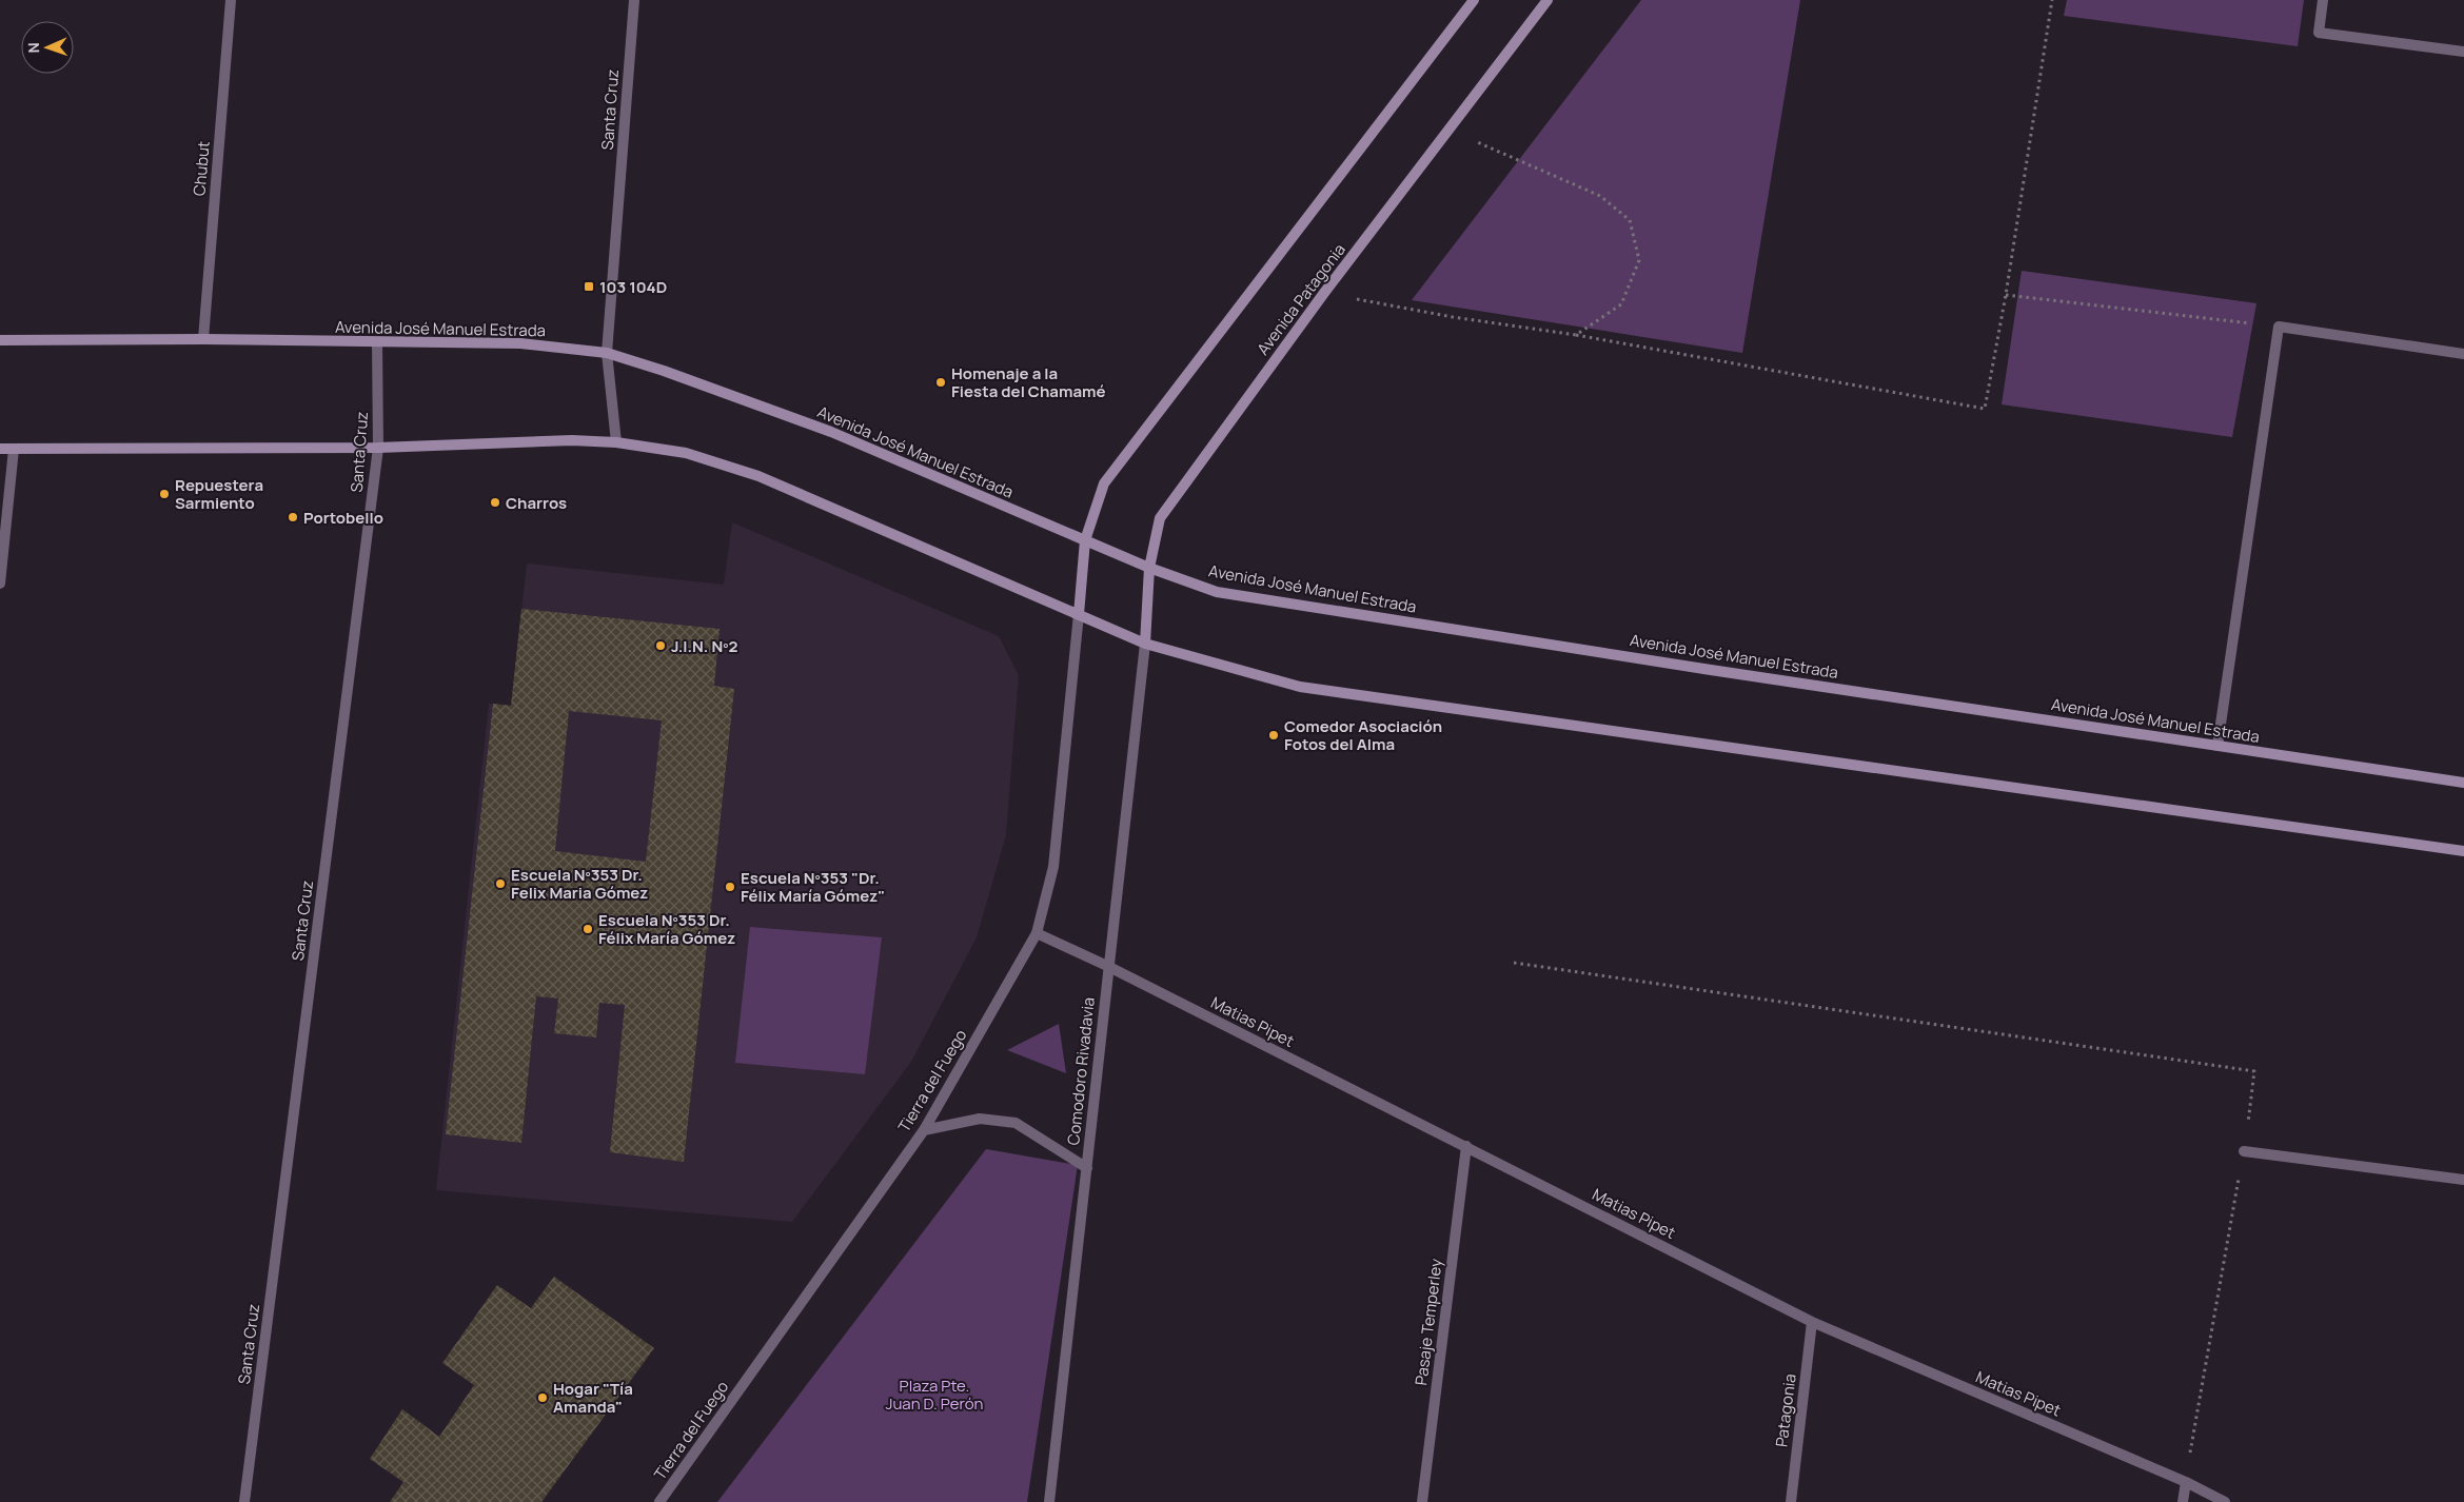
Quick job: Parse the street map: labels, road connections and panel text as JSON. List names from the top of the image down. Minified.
{"streets":{"main road":["Avenida Patagonia","Avenida José Manuel Estrada"],"street":["Santa Cruz","Chubut","Matias Pipet","Comodoro Rivadavia","Tierra del Fuego","Pasaje Temperley","Patagonia"]},"crossings":[["Santa Cruz","Avenida José Manuel Estrada"],["Chubut","Avenida José Manuel Estrada"],["Avenida Patagonia","Avenida José Manuel Estrada"],["Avenida Patagonia","Comodoro Rivadavia"],["Matias Pipet","Comodoro Rivadavia"],["Matias Pipet","Tierra del Fuego"],["Matias Pipet","Pasaje Temperley"],["Matias Pipet","Patagonia"]],"parks":["Plaza Pte. Juan D. Perón"],"places":{"transit":["103 104D"],"other":["Homenaje a la Fiesta del Chamamé","Repuestera Sarmiento","Charros","Portobello","J.I.N. Nº2","Comedor Asociación Fotos del Alma","Escuela Nº353 Dr. Felix Maria Gómez","Escuela Nº353 \"Dr. Félix María Gómez\"","Escuela Nº353 Dr. Félix María Gómez","Hogar \"Tía Amanda\""]},"north":"left"}
